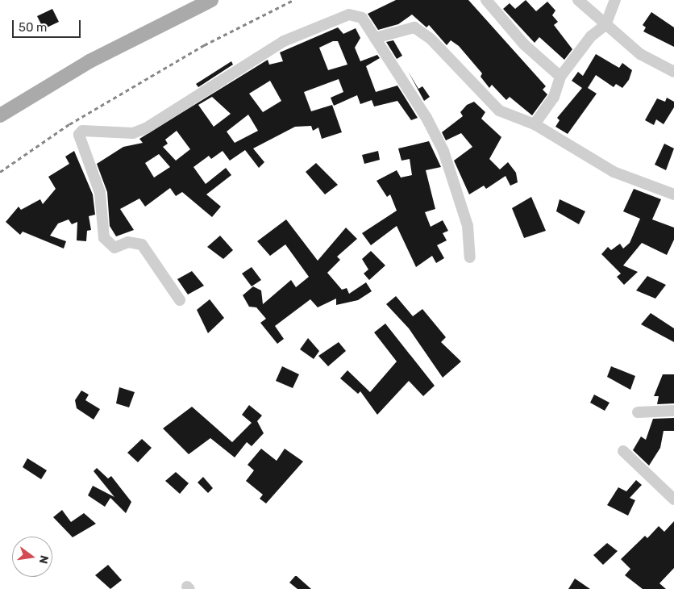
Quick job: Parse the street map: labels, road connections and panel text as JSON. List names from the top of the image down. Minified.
{"scale_bar":"50 m","north":"right"}
